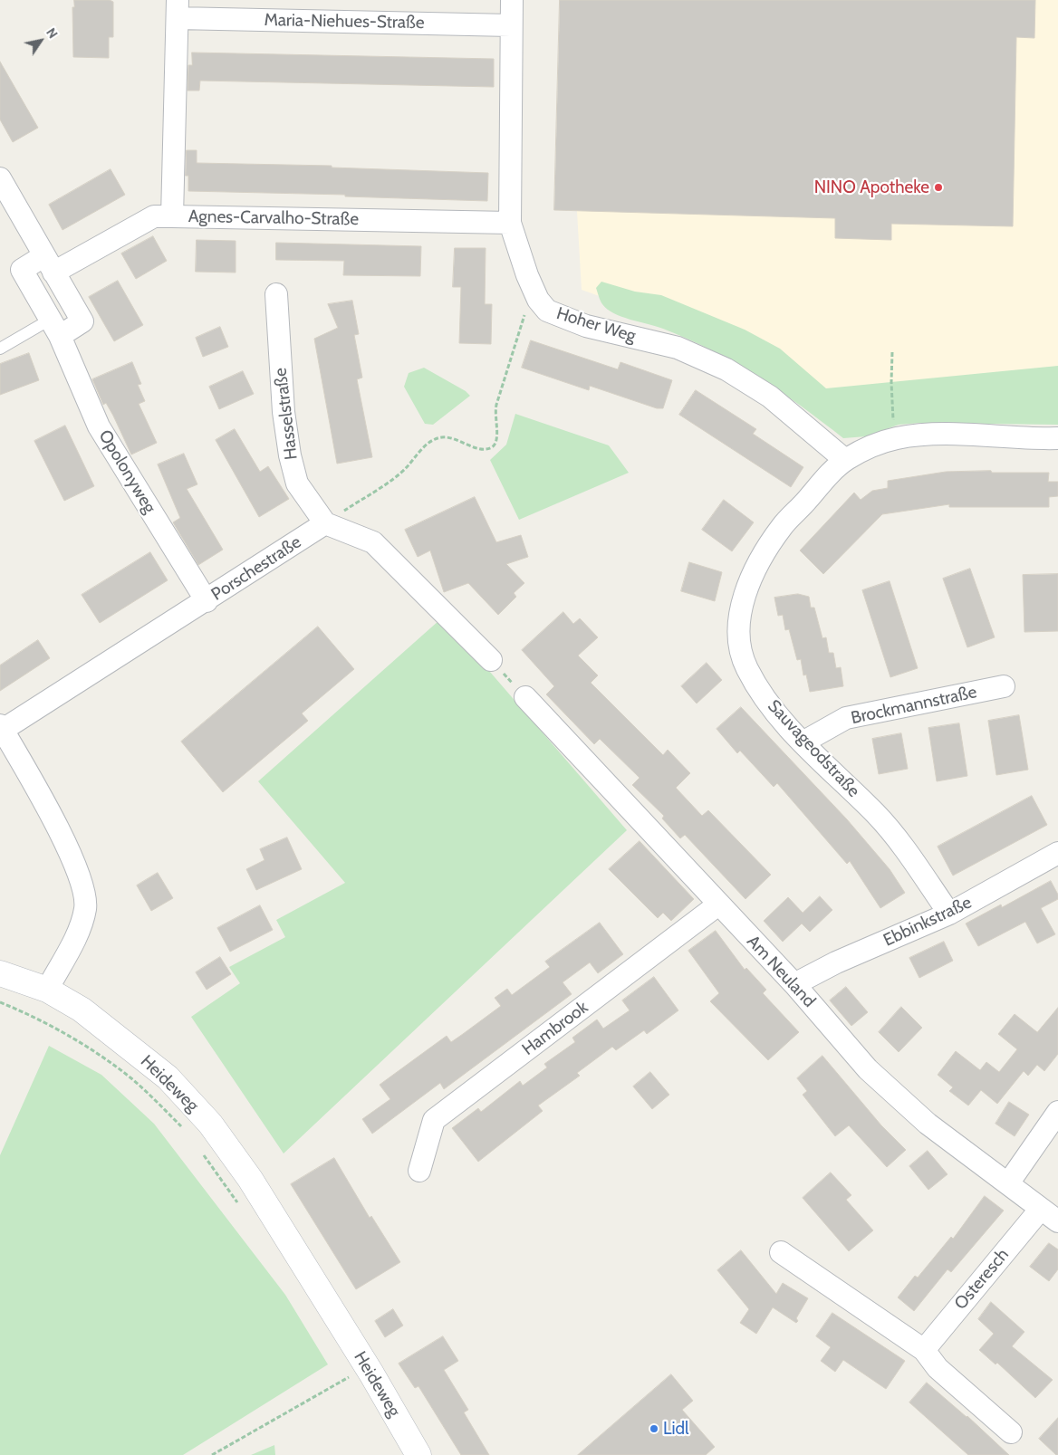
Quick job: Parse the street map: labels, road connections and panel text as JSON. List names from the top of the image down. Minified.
{"streets":{"street":["Maria-Niehues-Straße","Agnes-Carvalho-Straße","Hoher Weg","Hasselstraße","Opolonyweg","Porschestraße","Brockmannstraße","Sauvageodstraße","Ebbinkstraße","Am Neuland","Hambrook","Heideweg","Osteresch"]},"crossings":[["Maria-Niehues-Straße","Agnes-Carvalho-Straße"],["Maria-Niehues-Straße","Hoher Weg"],["Agnes-Carvalho-Straße","Hoher Weg"],["Agnes-Carvalho-Straße","Opolonyweg"],["Hoher Weg","Sauvageodstraße"],["Hasselstraße","Porschestraße"],["Opolonyweg","Porschestraße"],["Brockmannstraße","Sauvageodstraße"],["Sauvageodstraße","Ebbinkstraße"],["Ebbinkstraße","Am Neuland"],["Am Neuland","Hambrook"],["Am Neuland","Osteresch"]],"places":["NINO Apotheke","Lidl"],"north":"top right"}
